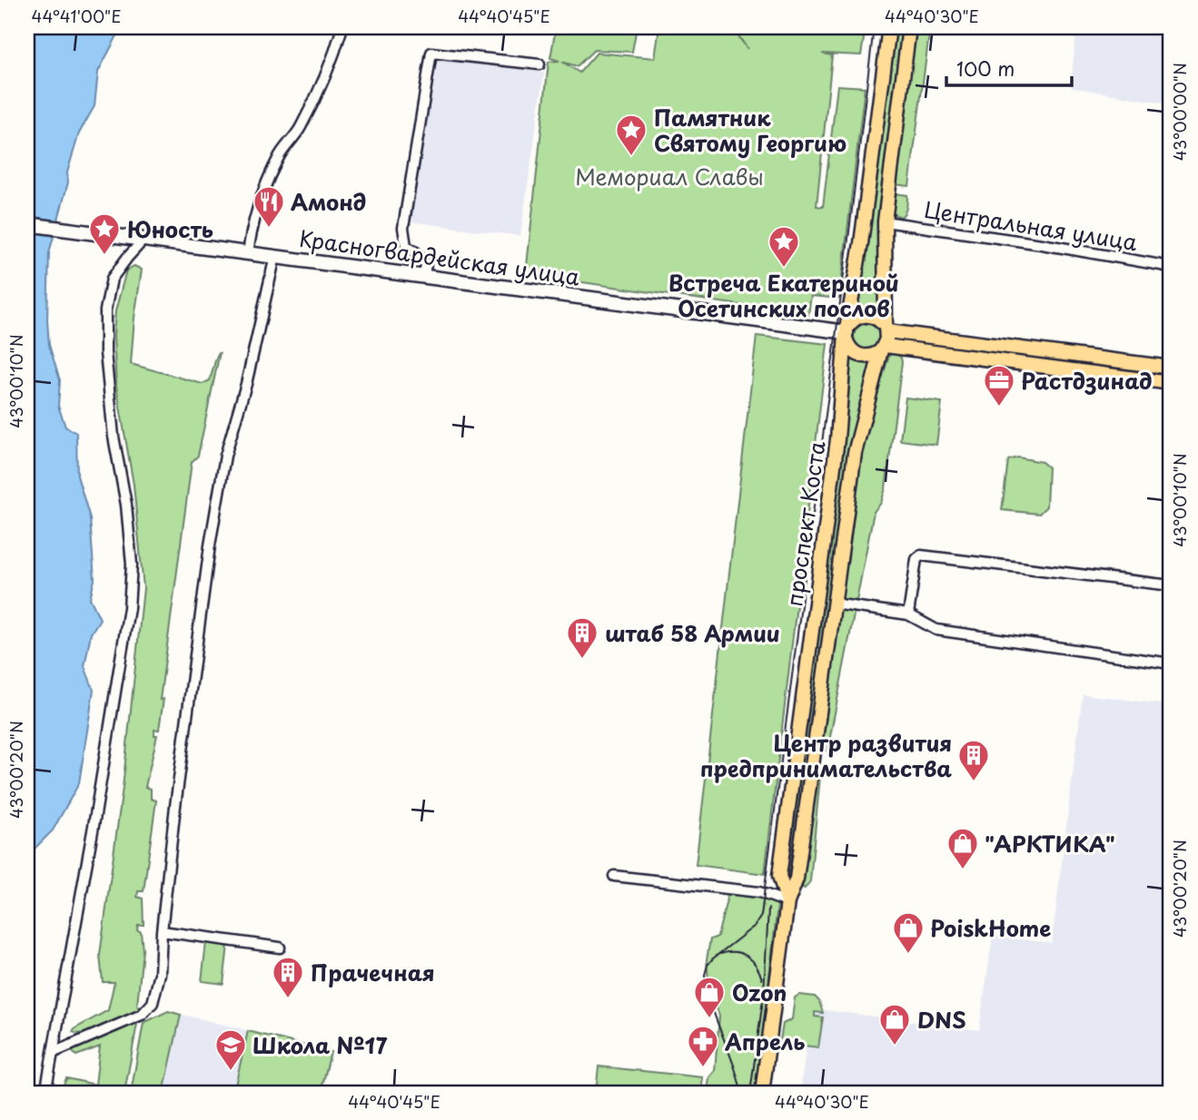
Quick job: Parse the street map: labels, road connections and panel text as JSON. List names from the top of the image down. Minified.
{"streets":{"main road":["Красногвардейская улица","проспект Коста"],"street":["Центральная улица"]},"crossings":[["Центральная улица","проспект Коста"],["Красногвардейская улица","проспект Коста"]],"parks":["Мемориал Славы"],"places":{"place":["Памятник Святому Георгию","Юность","Встреча Екатериной Осетинских послов"],"restaurant":["Амонд"],"office":["Растдзинад"],"building":["штаб 58 Армии","Центр развития предпринимательства","Прачечная"],"shop":["\"АРКТИКА\"","PoiskHome","Ozon","DNS"],"pharmacy":["Апрель"],"school or university":["Школа №17"]},"scale_bar":"100 m","coordinates":["44°41'00\"E","44°40'45\"E","44°40'30\"E","43°00'00\"N","43°00'10\"N","43°00'20\"N"]}
